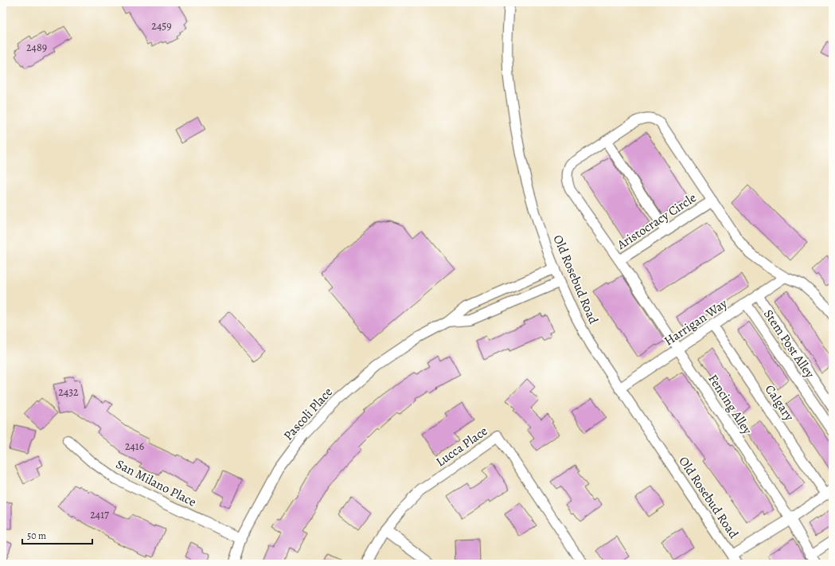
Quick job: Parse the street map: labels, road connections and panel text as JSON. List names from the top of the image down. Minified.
{"streets":{"street":["Aristocracy Circle","Old Rosebud Road","Harrigan Way","Stem Post Alley","Calgary","Fencing Alley","Pascoli Place","Lucca Place","San Milano Place"]},"crossings":[["Aristocracy Circle","Harrigan Way"],["Aristocracy Circle","Fencing Alley"],["Old Rosebud Road","Harrigan Way"],["Old Rosebud Road","Pascoli Place"],["Harrigan Way","Stem Post Alley"],["Harrigan Way","Calgary"],["Harrigan Way","Fencing Alley"],["Pascoli Place","San Milano Place"]],"house_numbers":["2459","2489","2432","2416","2417"],"scale_bar":"50 m"}
